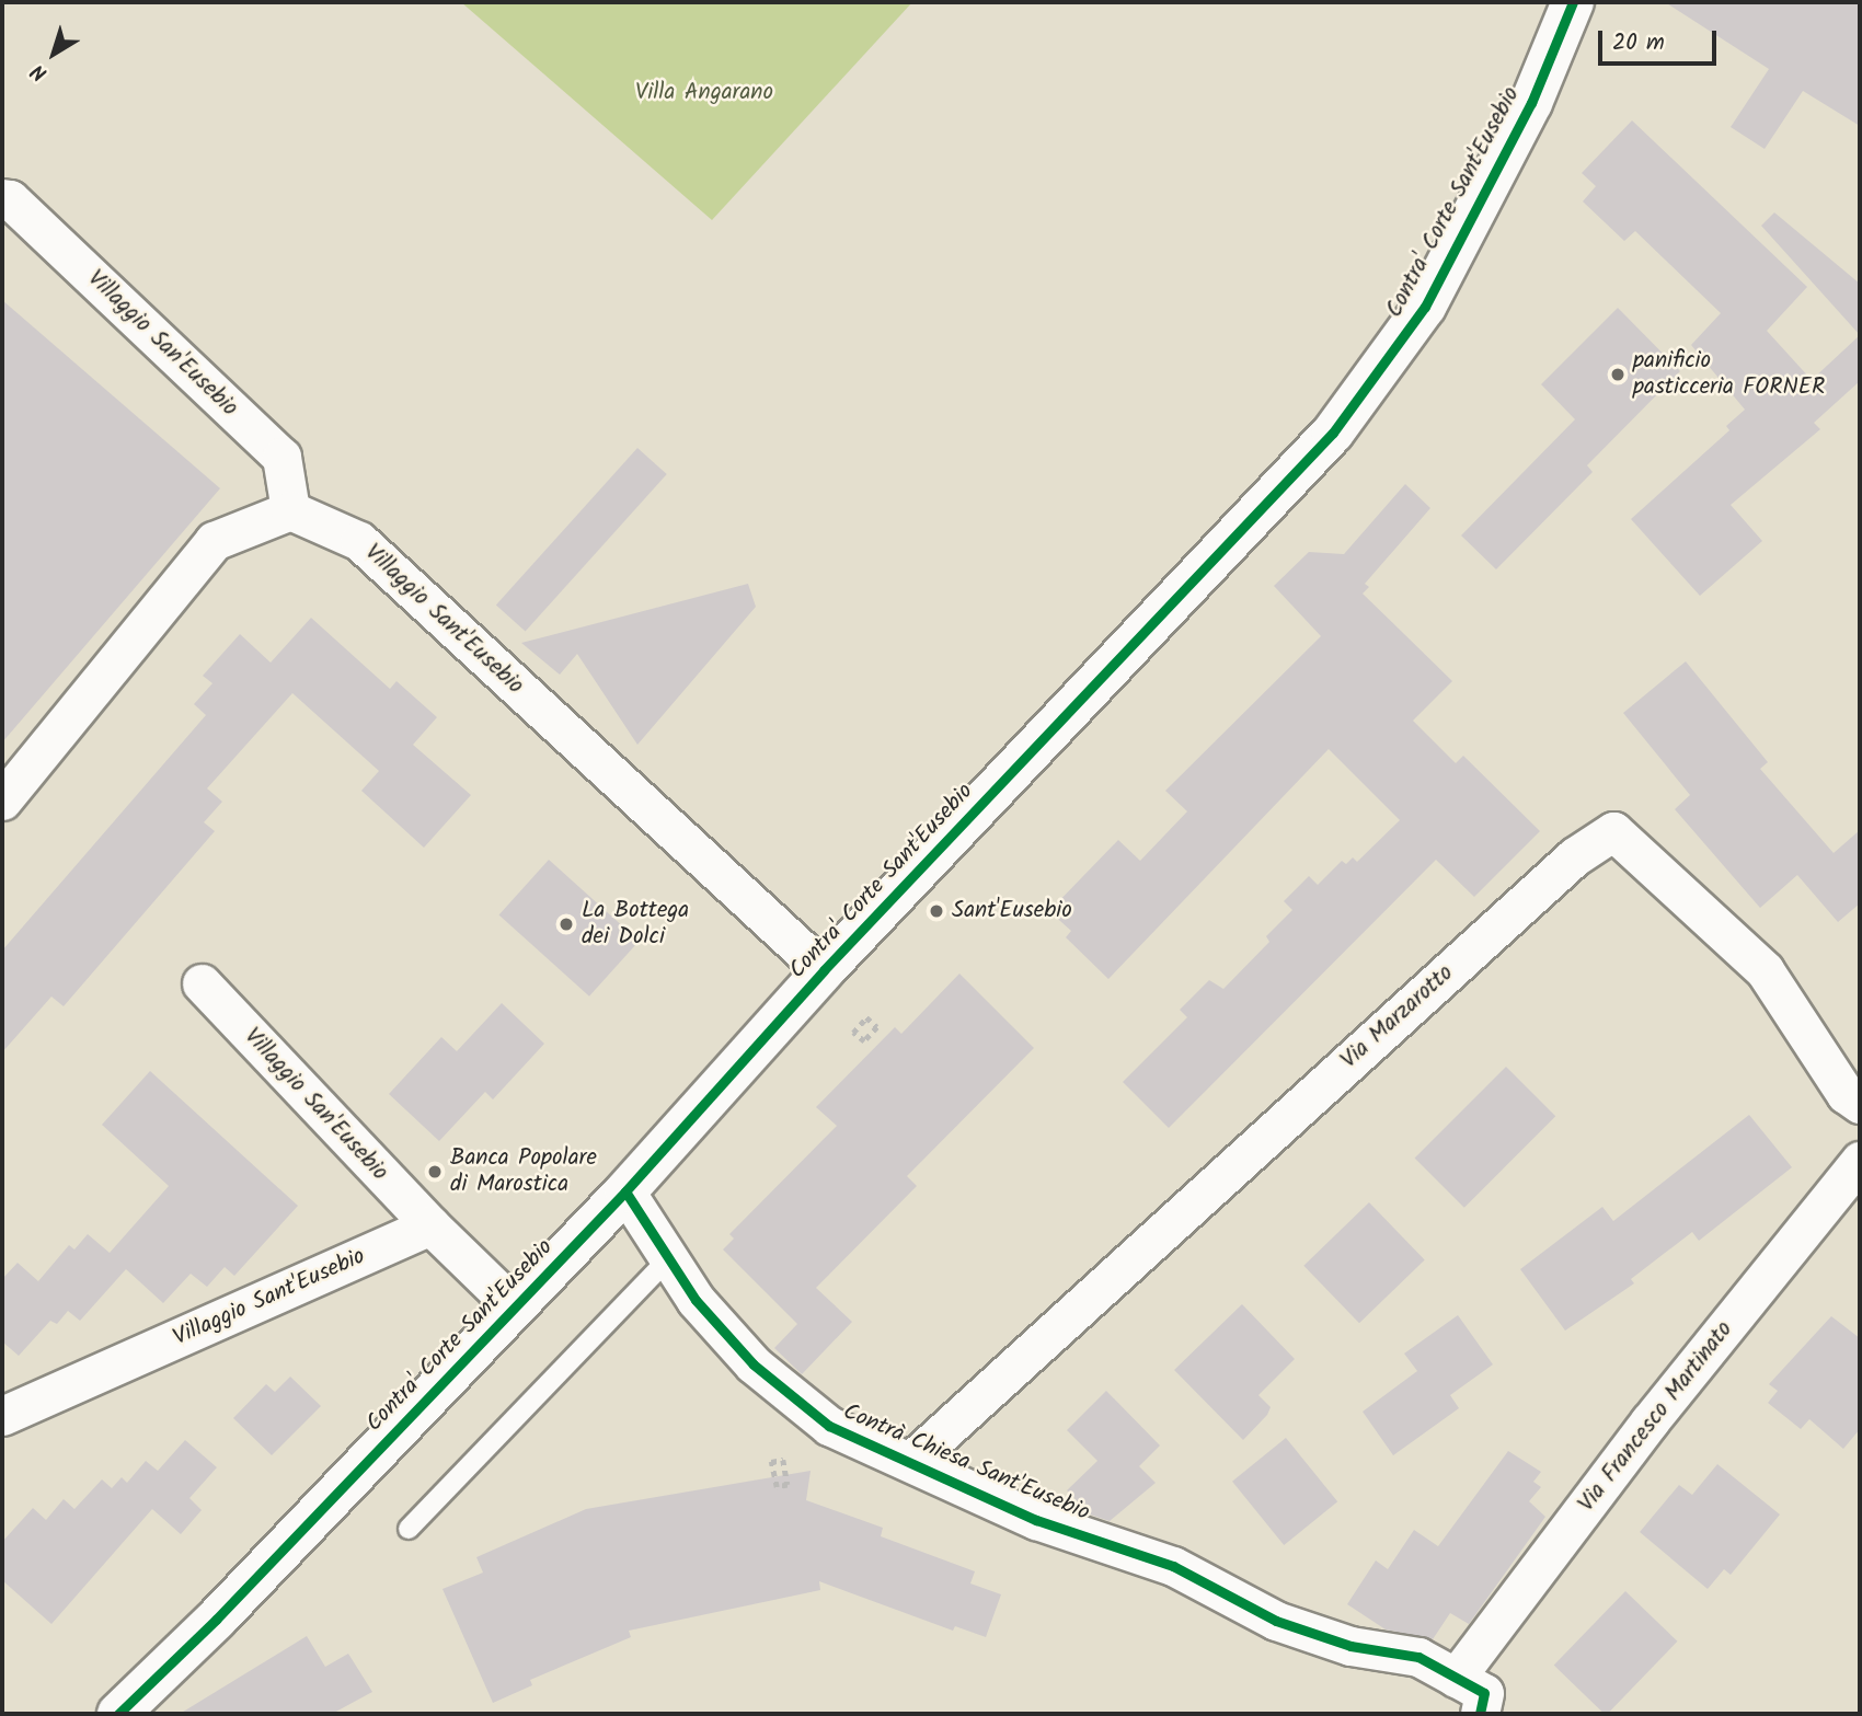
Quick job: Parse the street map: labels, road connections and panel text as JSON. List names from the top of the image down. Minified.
{"streets":{"street":["Contra' Corte Sant'Eusebio","Villaggio San'Eusebio","Villaggio Sant'Eusebio","Via Marzarotto","Via Francesco Martinato","Contrà Chiesa Sant'Eusebio"]},"crossings":[["Contra' Corte Sant'Eusebio","Villaggio Sant'Eusebio"],["Contra' Corte Sant'Eusebio","Contrà Chiesa Sant'Eusebio"],["Villaggio San'Eusebio","Villaggio Sant'Eusebio"],["Via Marzarotto","Contrà Chiesa Sant'Eusebio"],["Via Francesco Martinato","Contrà Chiesa Sant'Eusebio"]],"parks":["Villa Angarano"],"places":["panificio pasticceria FORNER","Sant'Eusebio","La Bottega dei Dolci","Banca Popolare di Marostica"],"scale_bar":"20 m","north":"bottom left"}
